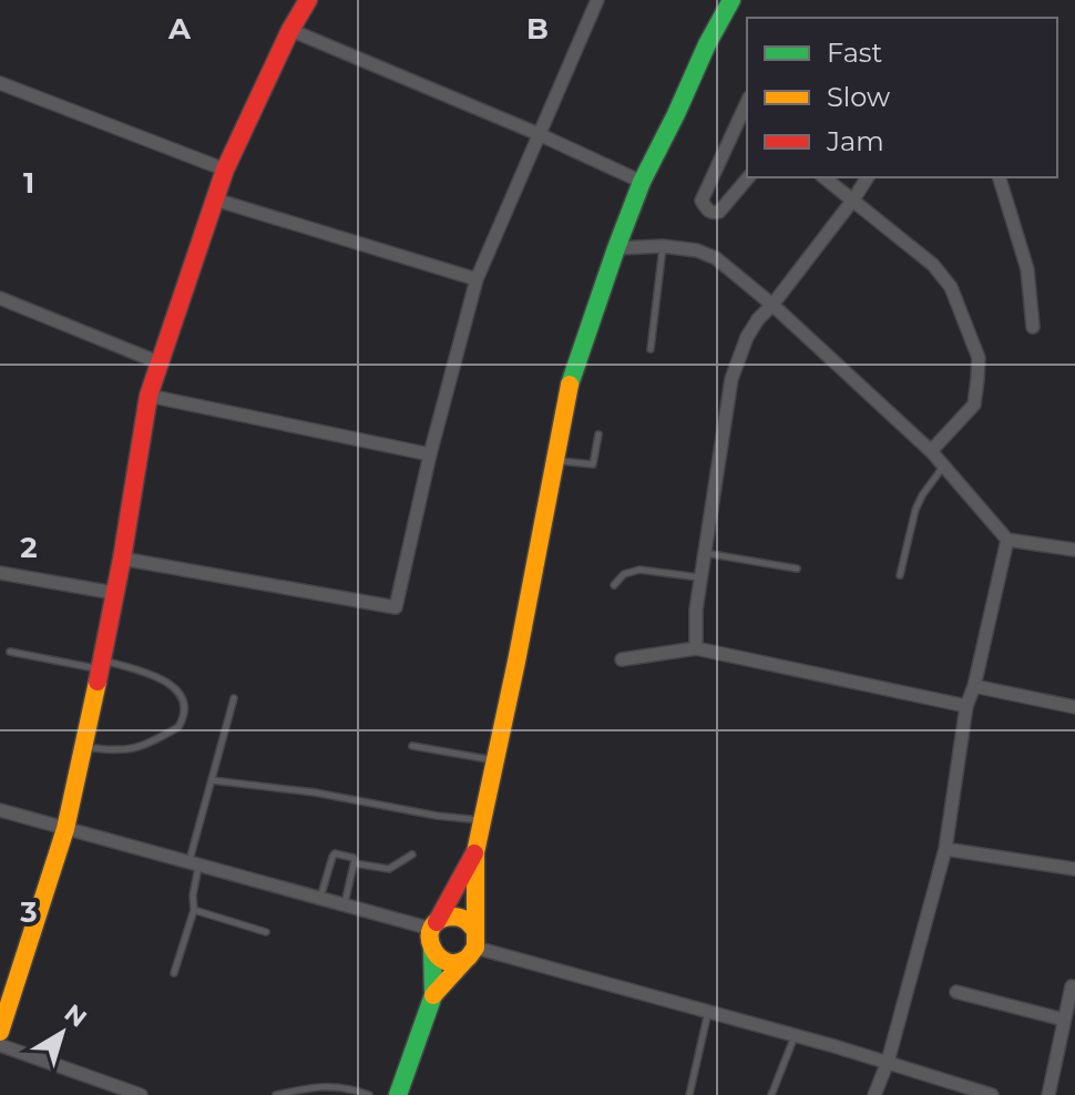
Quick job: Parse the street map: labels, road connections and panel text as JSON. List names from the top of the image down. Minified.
{"legend":["Fast","Slow","Jam"],"north":"top right","grid":{"columns":["A","B"],"rows":["1","2","3"]}}
